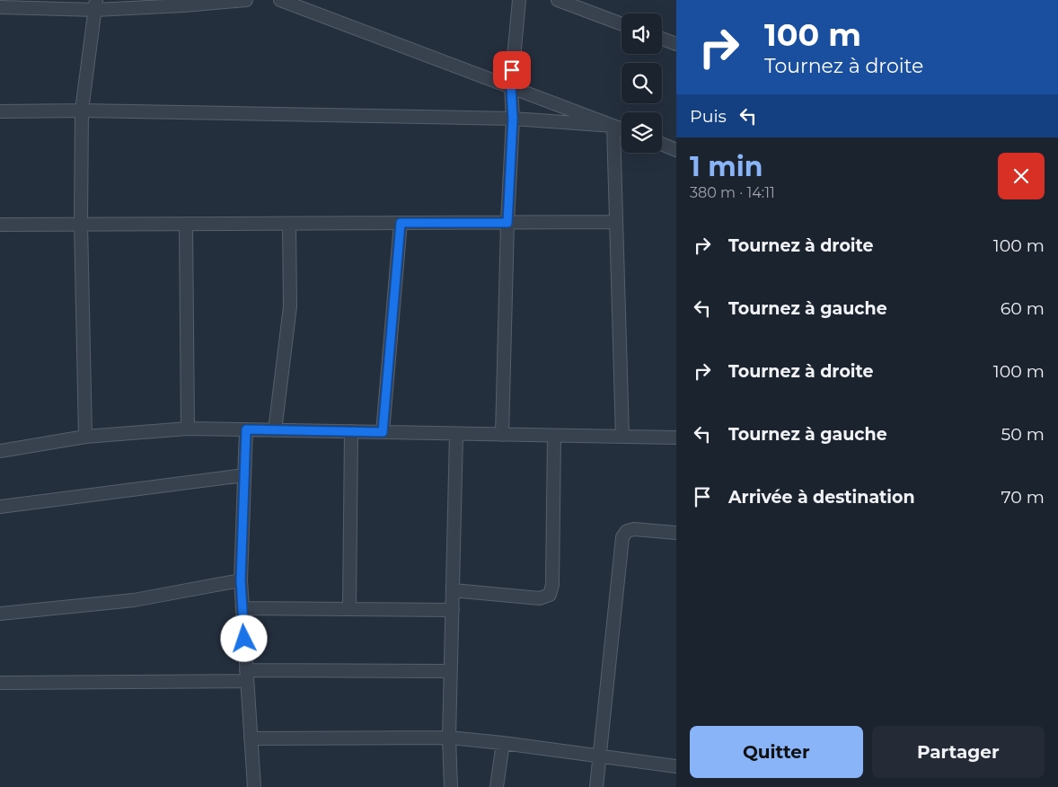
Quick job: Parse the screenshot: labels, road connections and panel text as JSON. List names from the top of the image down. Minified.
{"page":{"turn":["100 m","Tournez à droite"],"then":"Puis","heading":["1 min","380 m · 14:11"],"list":[{"name":"Tournez à droite","value":"100 m"},{"name":"Tournez à gauche","value":"60 m"},{"name":"Tournez à droite","value":"100 m"},{"name":"Tournez à gauche","value":"50 m"},{"name":"Arrivée à destination","value":"70 m"}],"buttons":["Quitter","Partager"]}}
